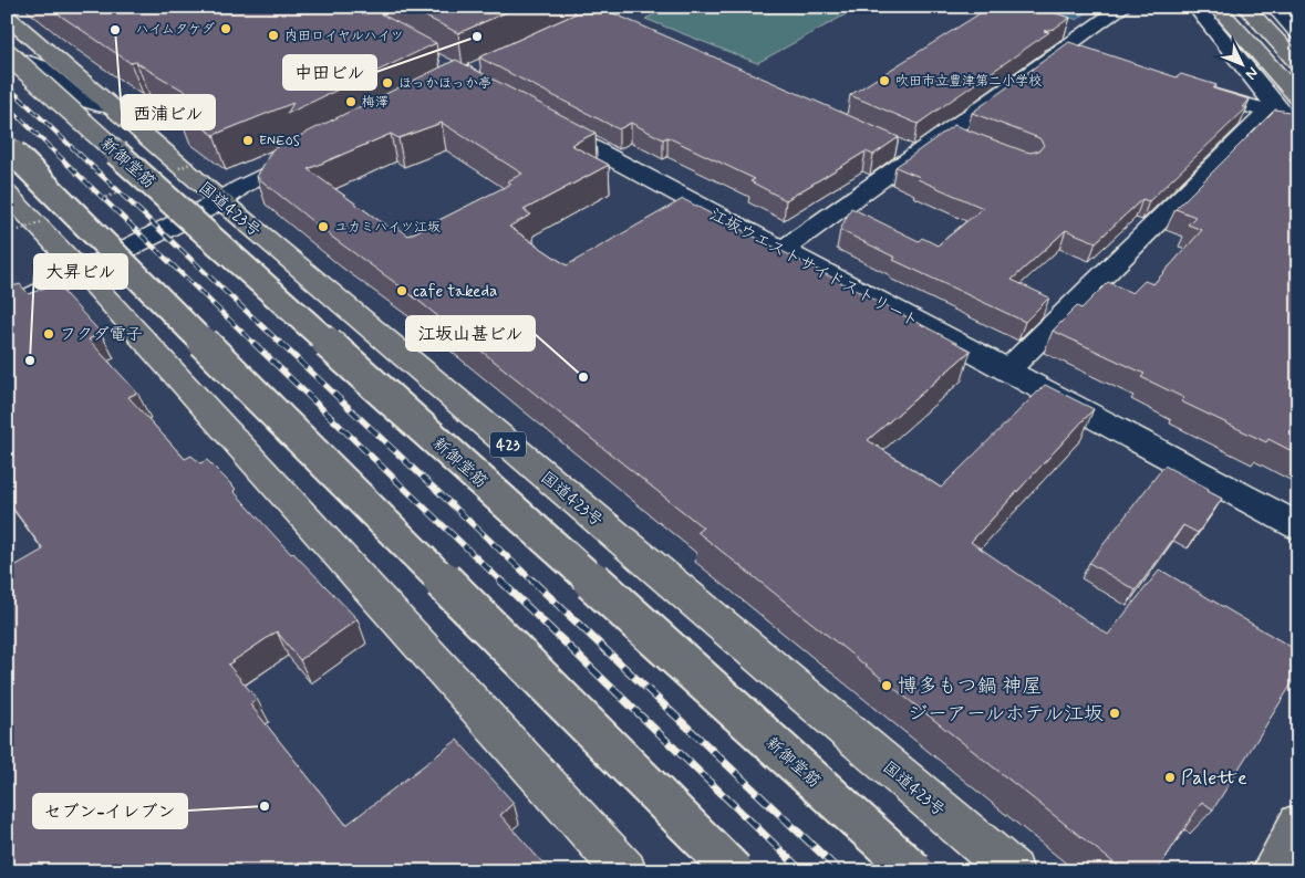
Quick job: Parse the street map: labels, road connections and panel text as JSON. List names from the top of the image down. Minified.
{"streets":{"main road":["新御堂筋","国道423号","423"],"street":["江坂ウエストサイドストリート"]},"places":["ハイムタケダ","西浦ビル","内田ロイヤルハイツ","中田ビル","吹田市立豊津第二小学校","ほっかほっか亭","梅澤","ENEOS","ユカミハイツ江坂","cafe takeda","フクダ電子","大昇ビル","江坂山甚ビル","博多もつ鍋 神屋","ジーアールホテル江坂","Palette","セブン-イレブン"],"north":"bottom right"}
